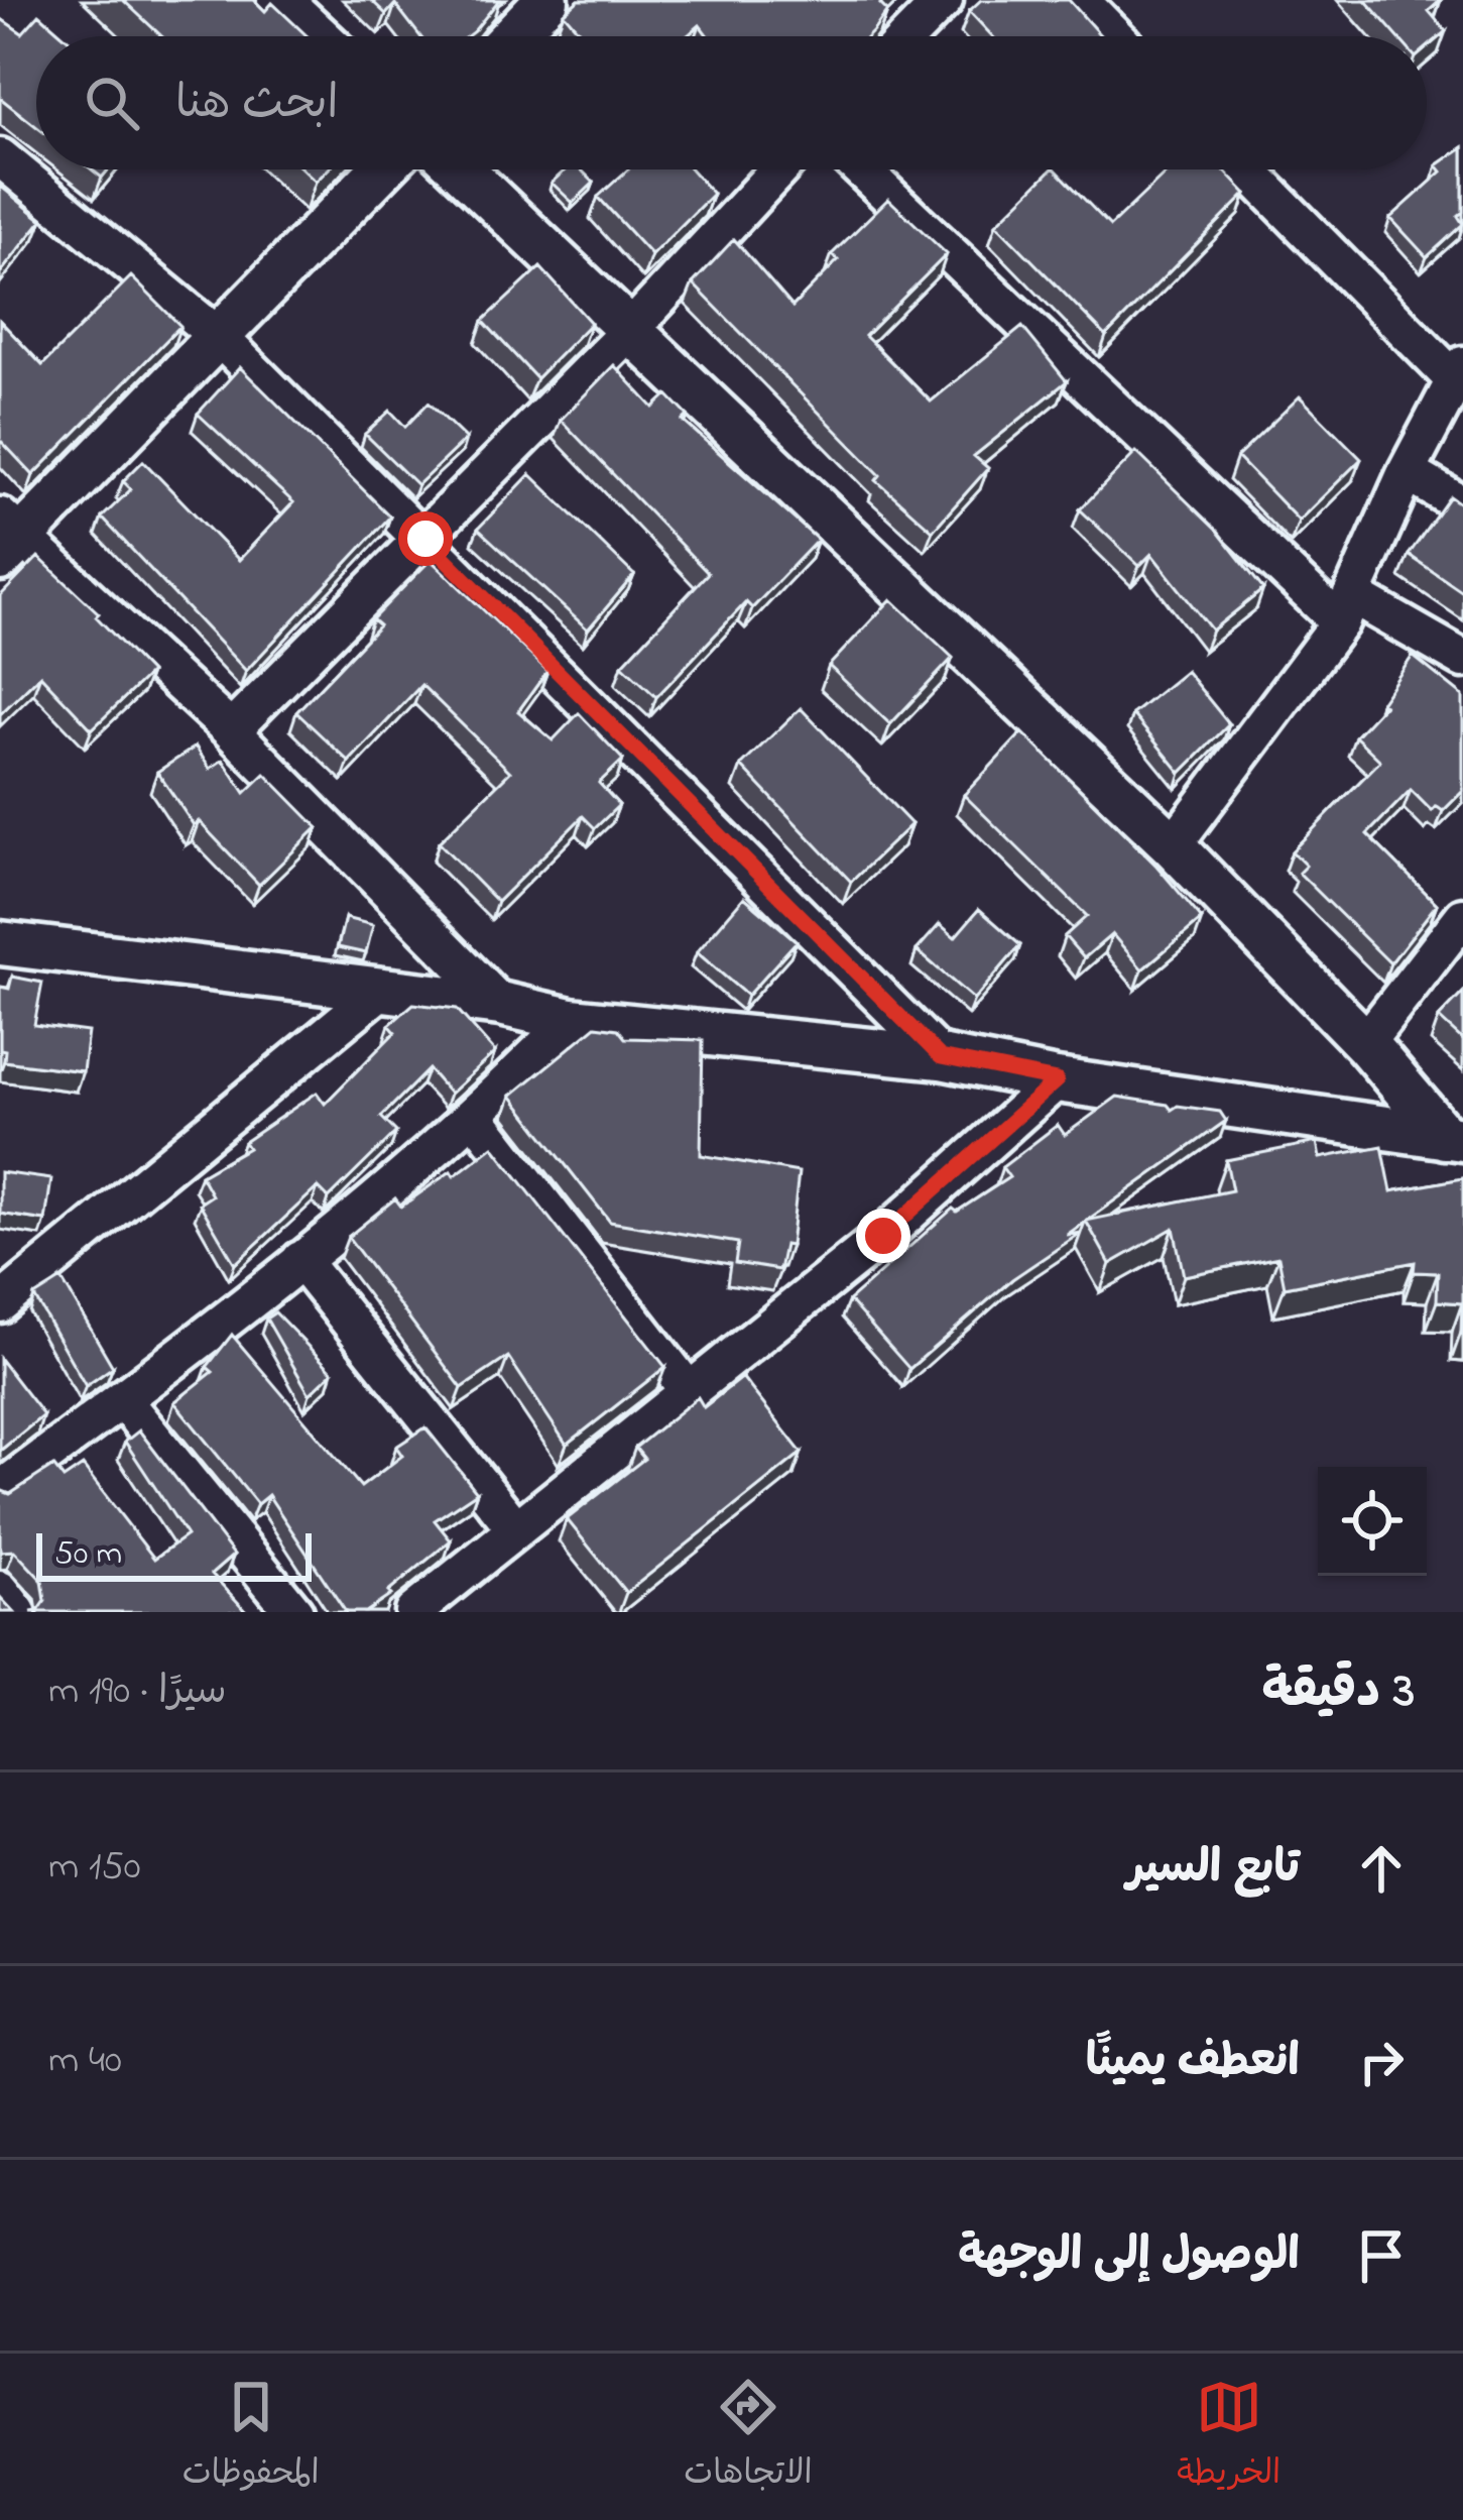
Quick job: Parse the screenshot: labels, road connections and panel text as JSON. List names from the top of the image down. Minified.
{"scale_bar":"50 m","page":{"search":"ابحث هنا","scale":"50 m","heading":["3 دقيقة","سيرًا · 190 m"],"list":[["تابع السير","150 m"],["انعطف يمينًا","40 m"],"الوصول إلى الوجهة"],"nav":["الخريطة","الاتجاهات","المحفوظات"]}}
